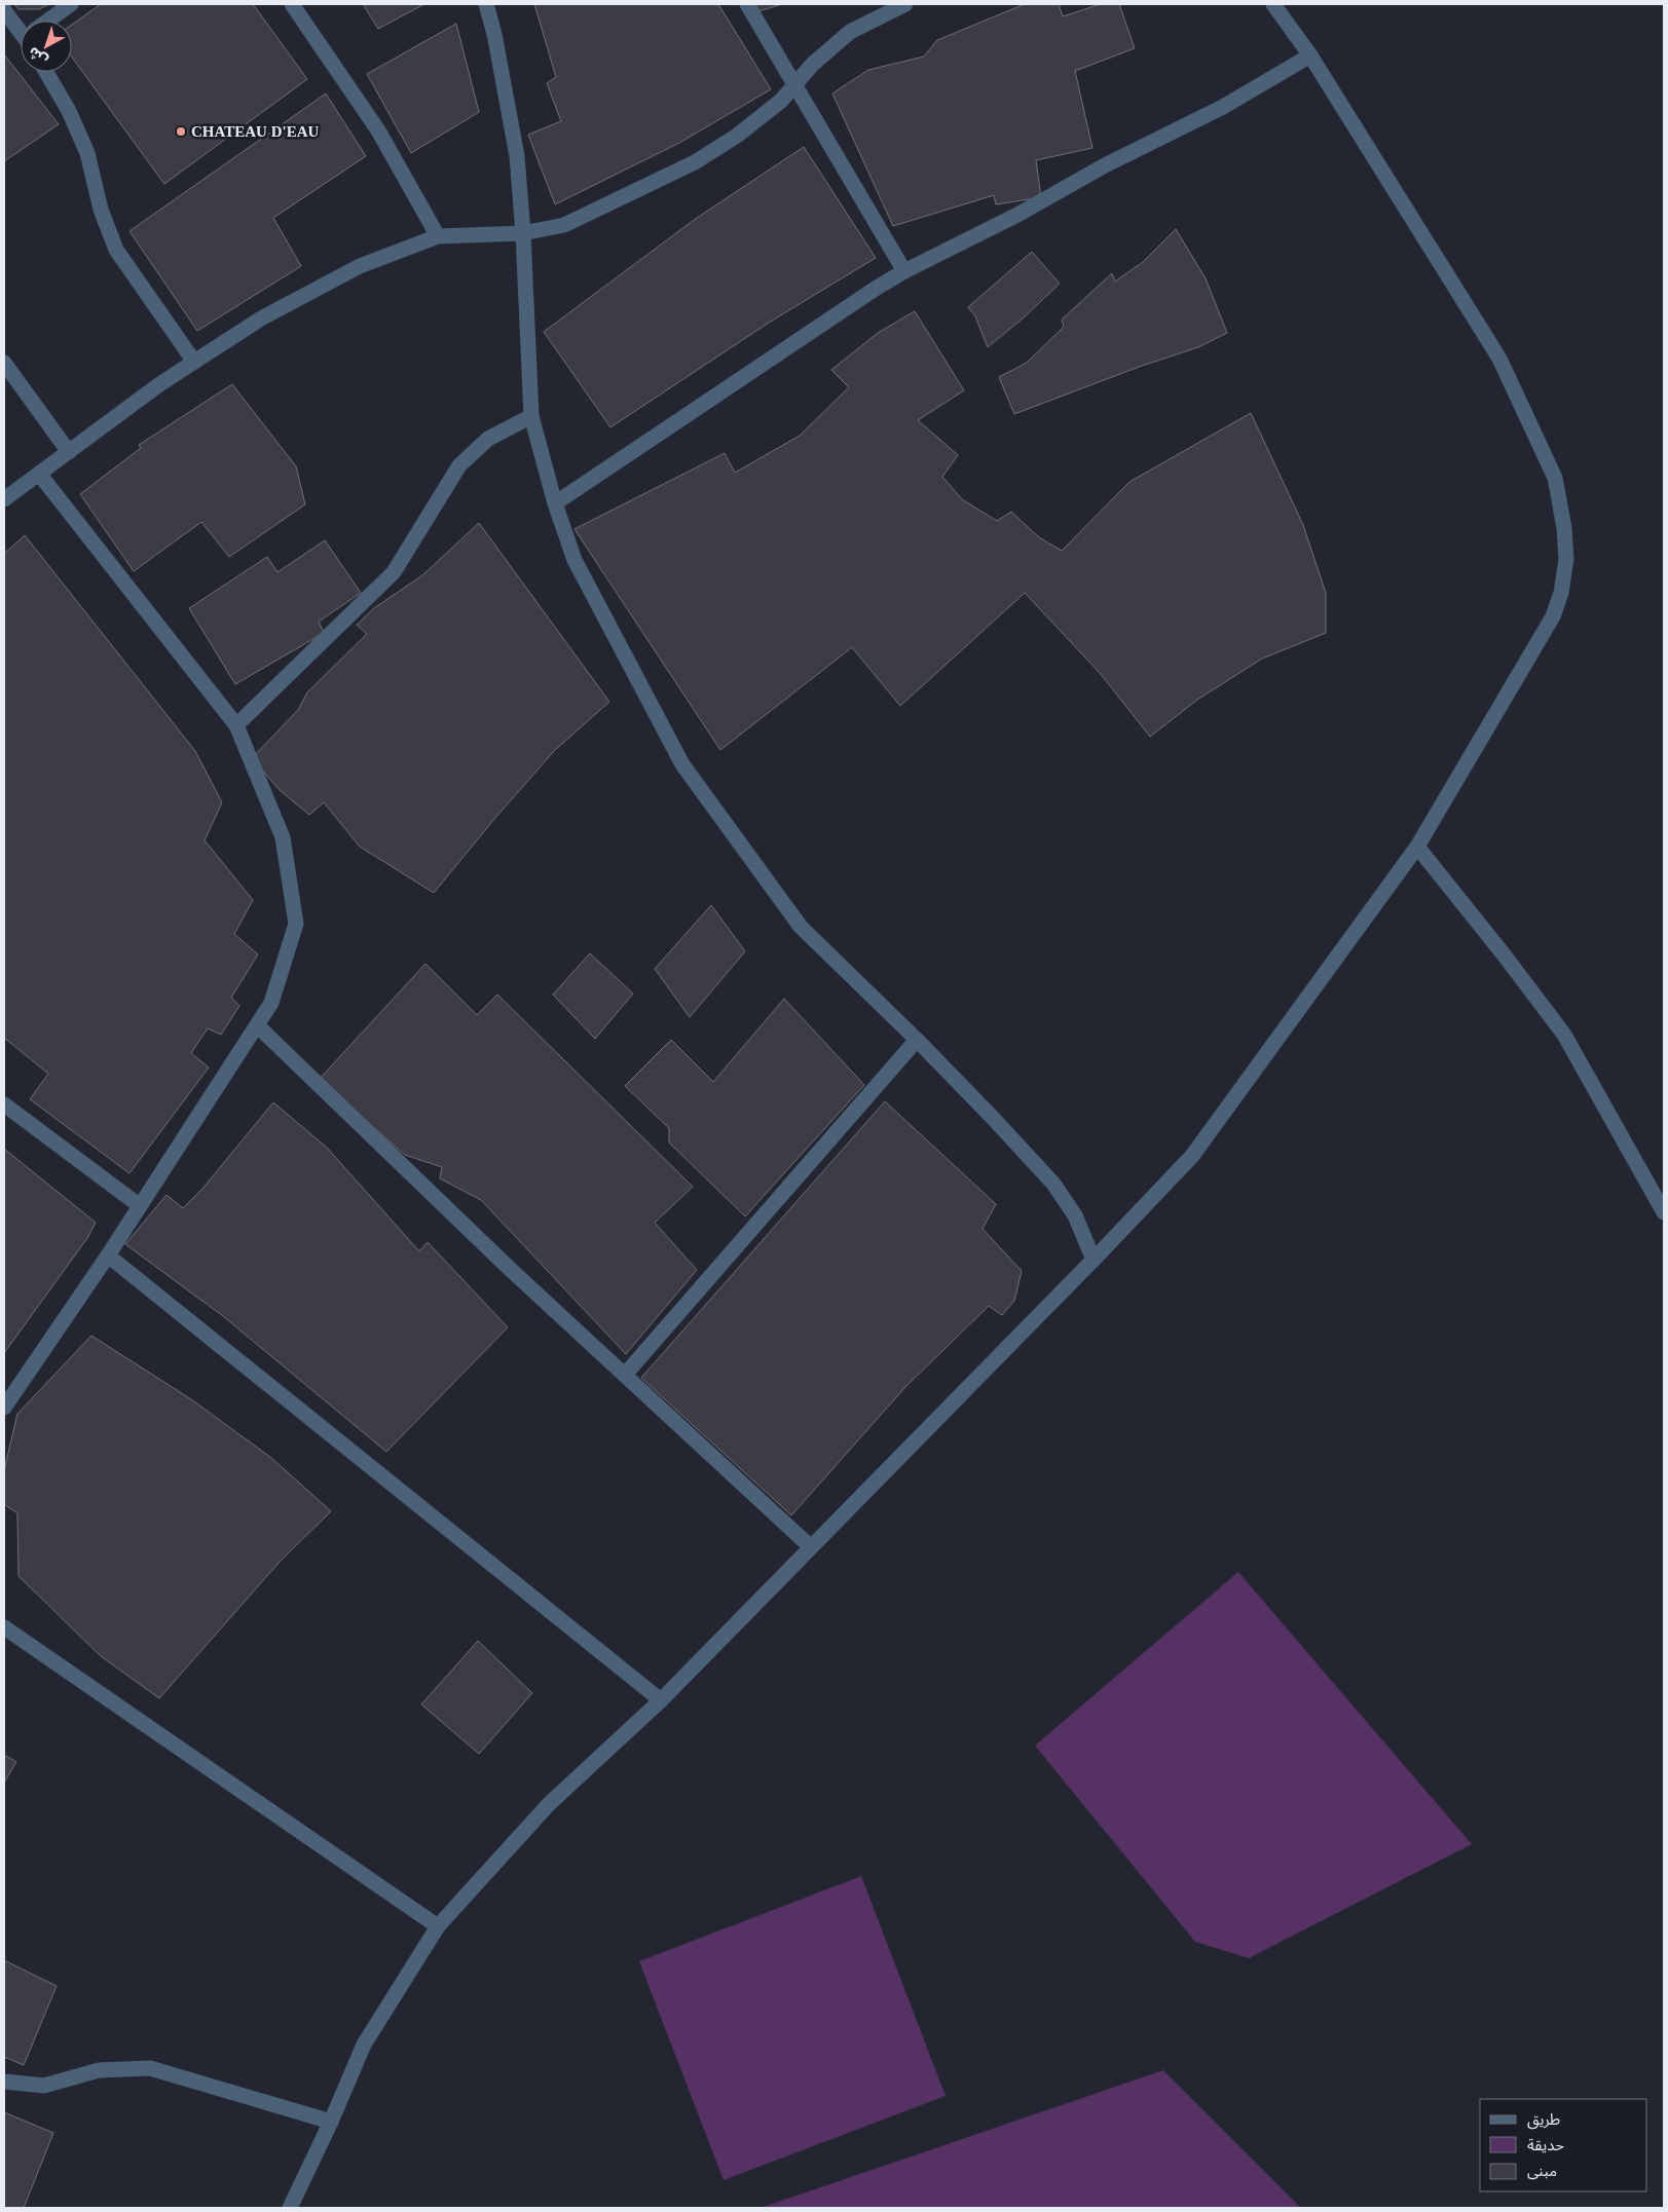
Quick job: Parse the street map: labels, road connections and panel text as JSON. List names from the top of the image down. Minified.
{"places":["CHATEAU D'EAU"],"legend":["طريق","حديقة","مبنى"],"north":"bottom left"}
